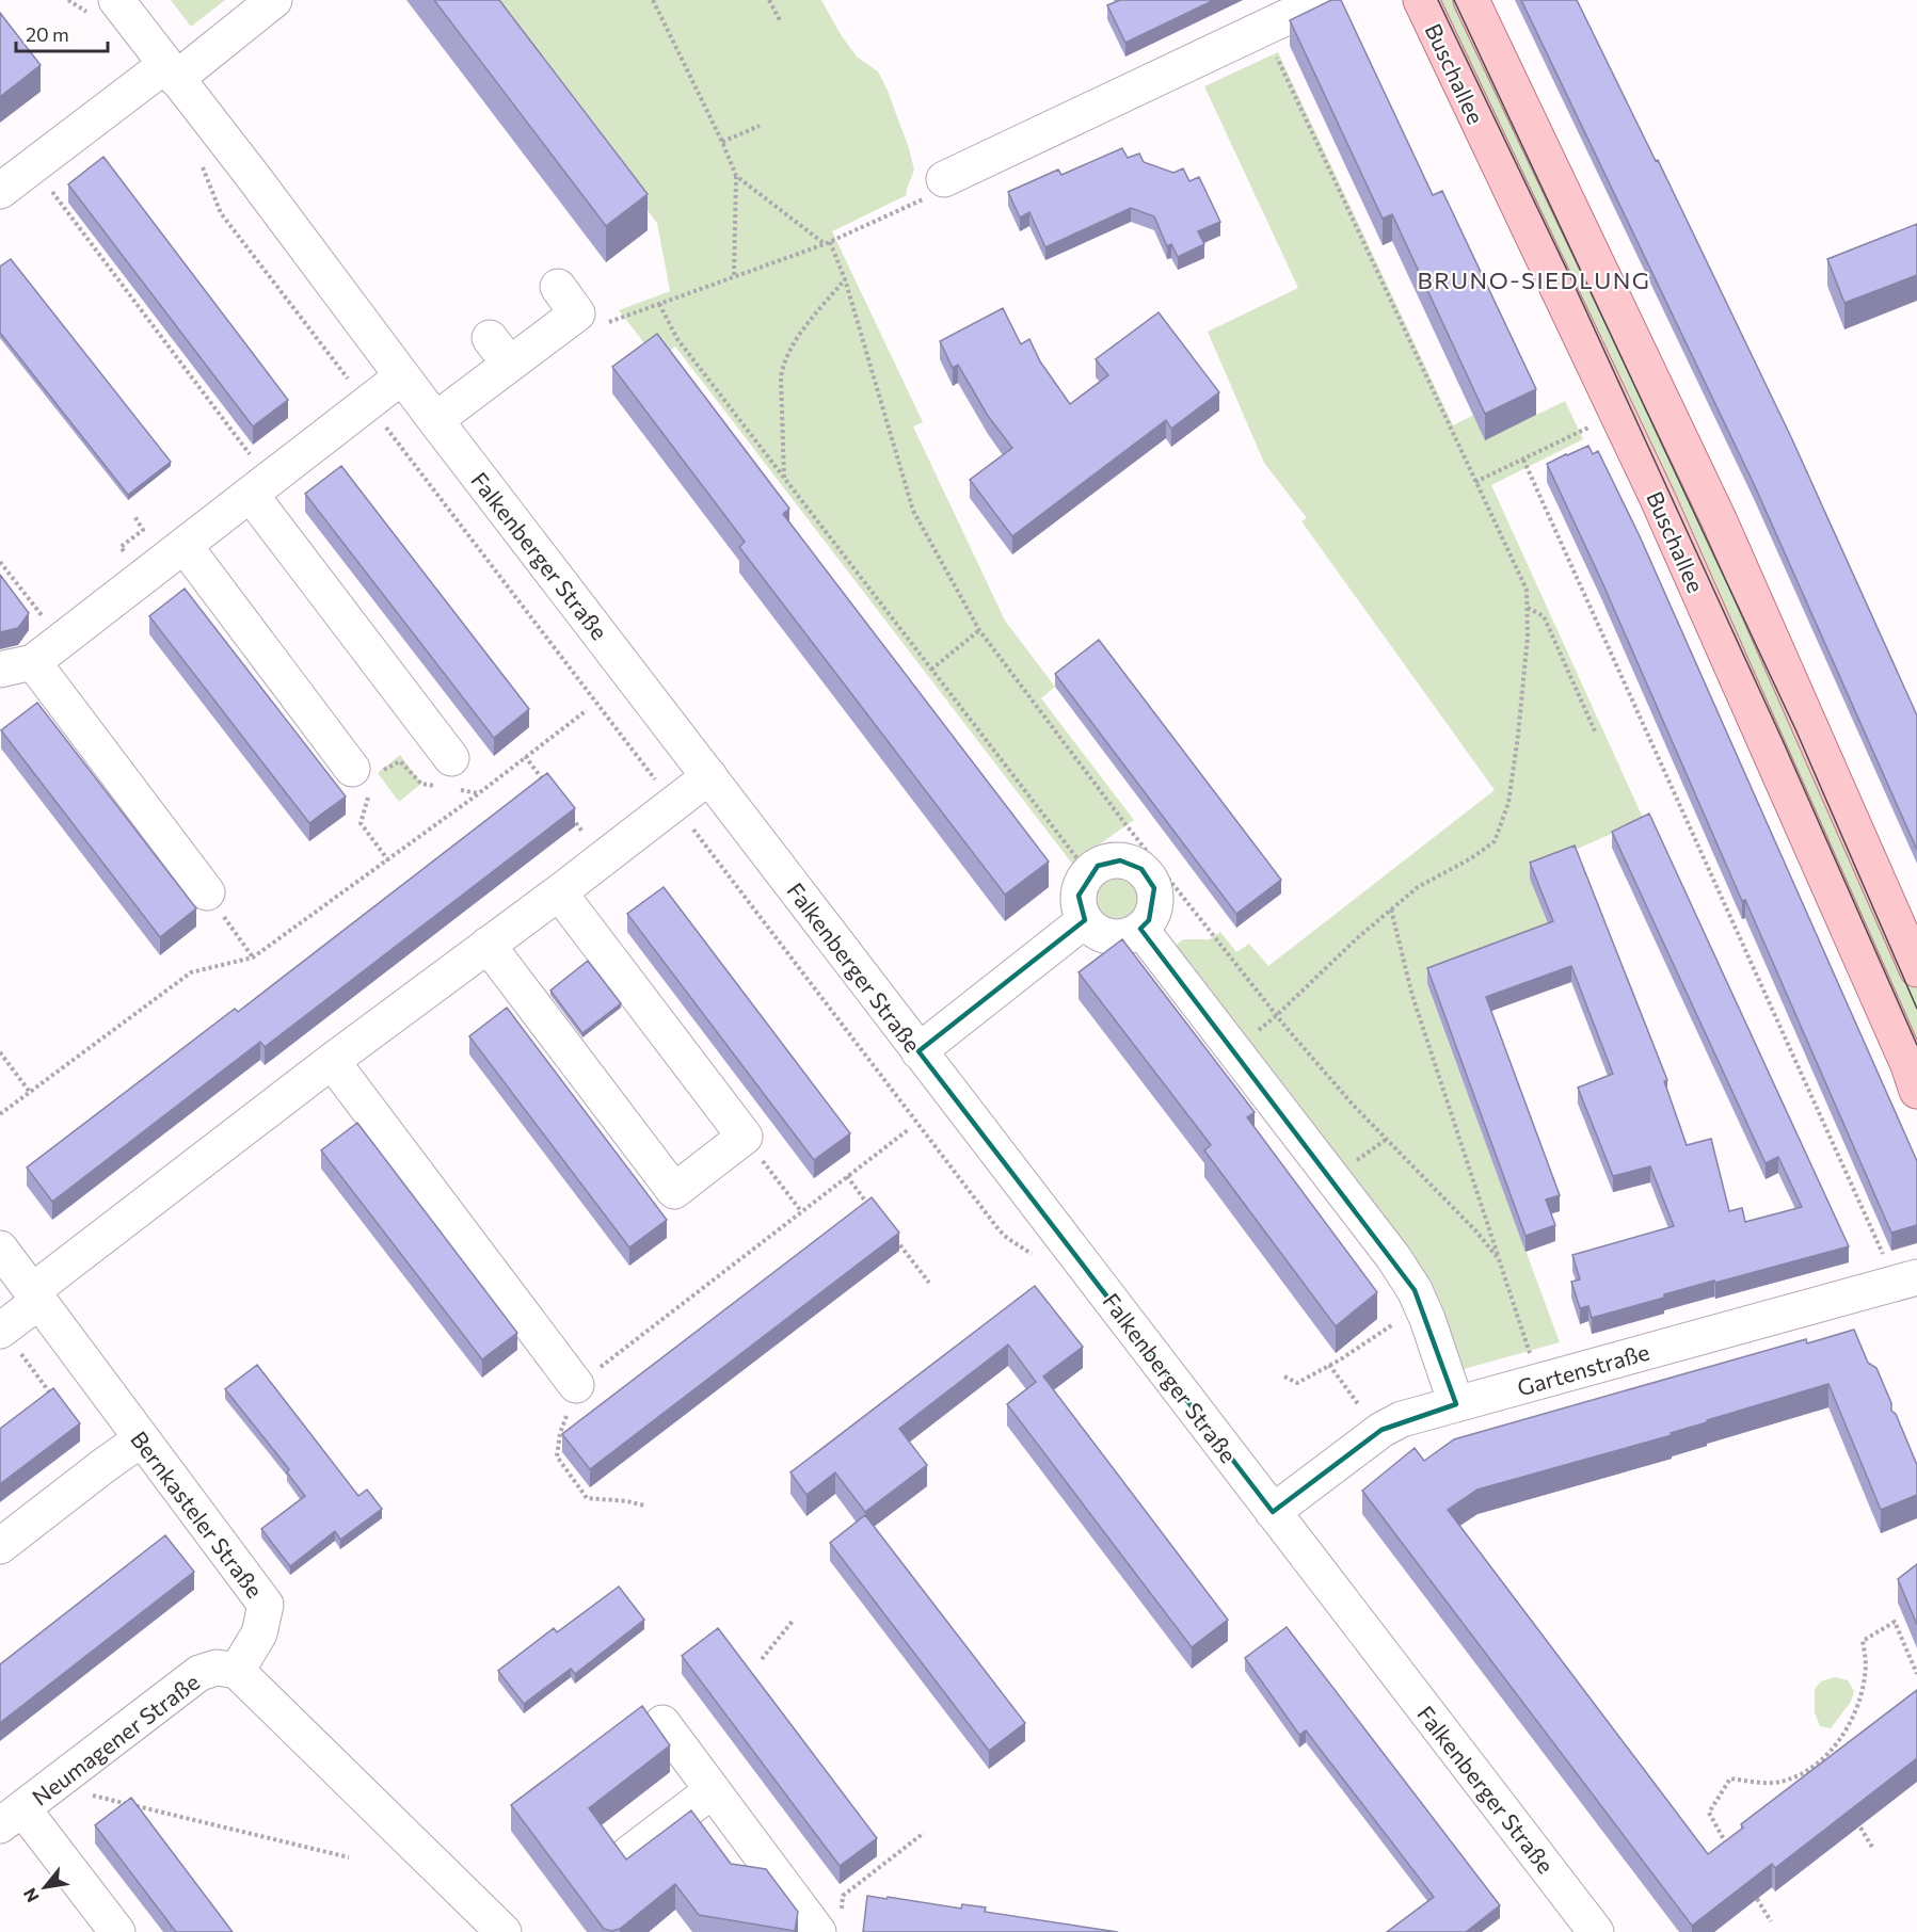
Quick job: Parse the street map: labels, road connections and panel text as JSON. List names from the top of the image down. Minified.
{"streets":{"main road":["Buschallee"],"street":["Falkenberger Straße","Gartenstraße","Bernkasteler Straße","Neumagener Straße"]},"crossings":[["Falkenberger Straße","Gartenstraße"],["Bernkasteler Straße","Neumagener Straße"]],"districts":["BRUNO-SIEDLUNG"],"scale_bar":"20 m","north":"bottom left"}
